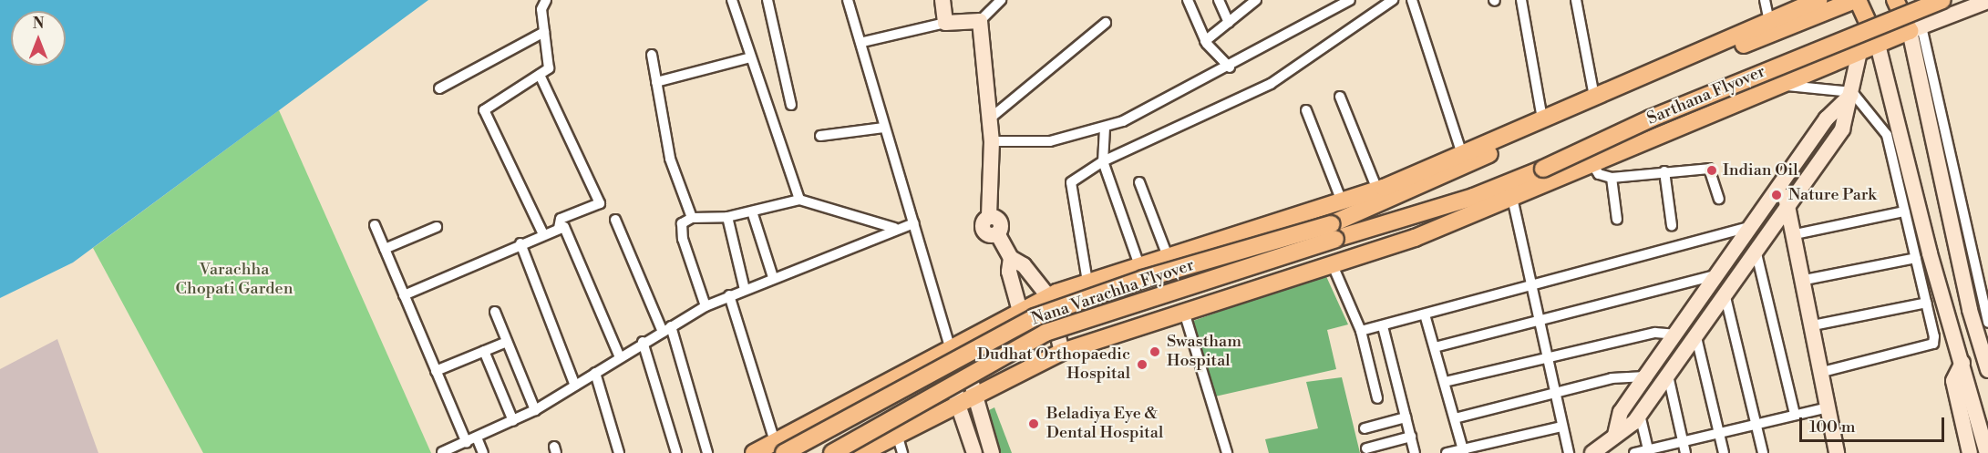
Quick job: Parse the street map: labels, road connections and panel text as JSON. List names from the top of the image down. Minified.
{"streets":{"main road":["Sarthana Flyover","Nana Varachha Flyover"]},"crossings":[["Sarthana Flyover","Nana Varachha Flyover"]],"parks":["Varachha Chopati Garden"],"places":["Indian Oil","Nature Park","Swastham Hospital","Dudhat Orthopaedic Hospital","Beladiya Eye & Dental Hospital"],"scale_bar":"100 m","north":"top"}
